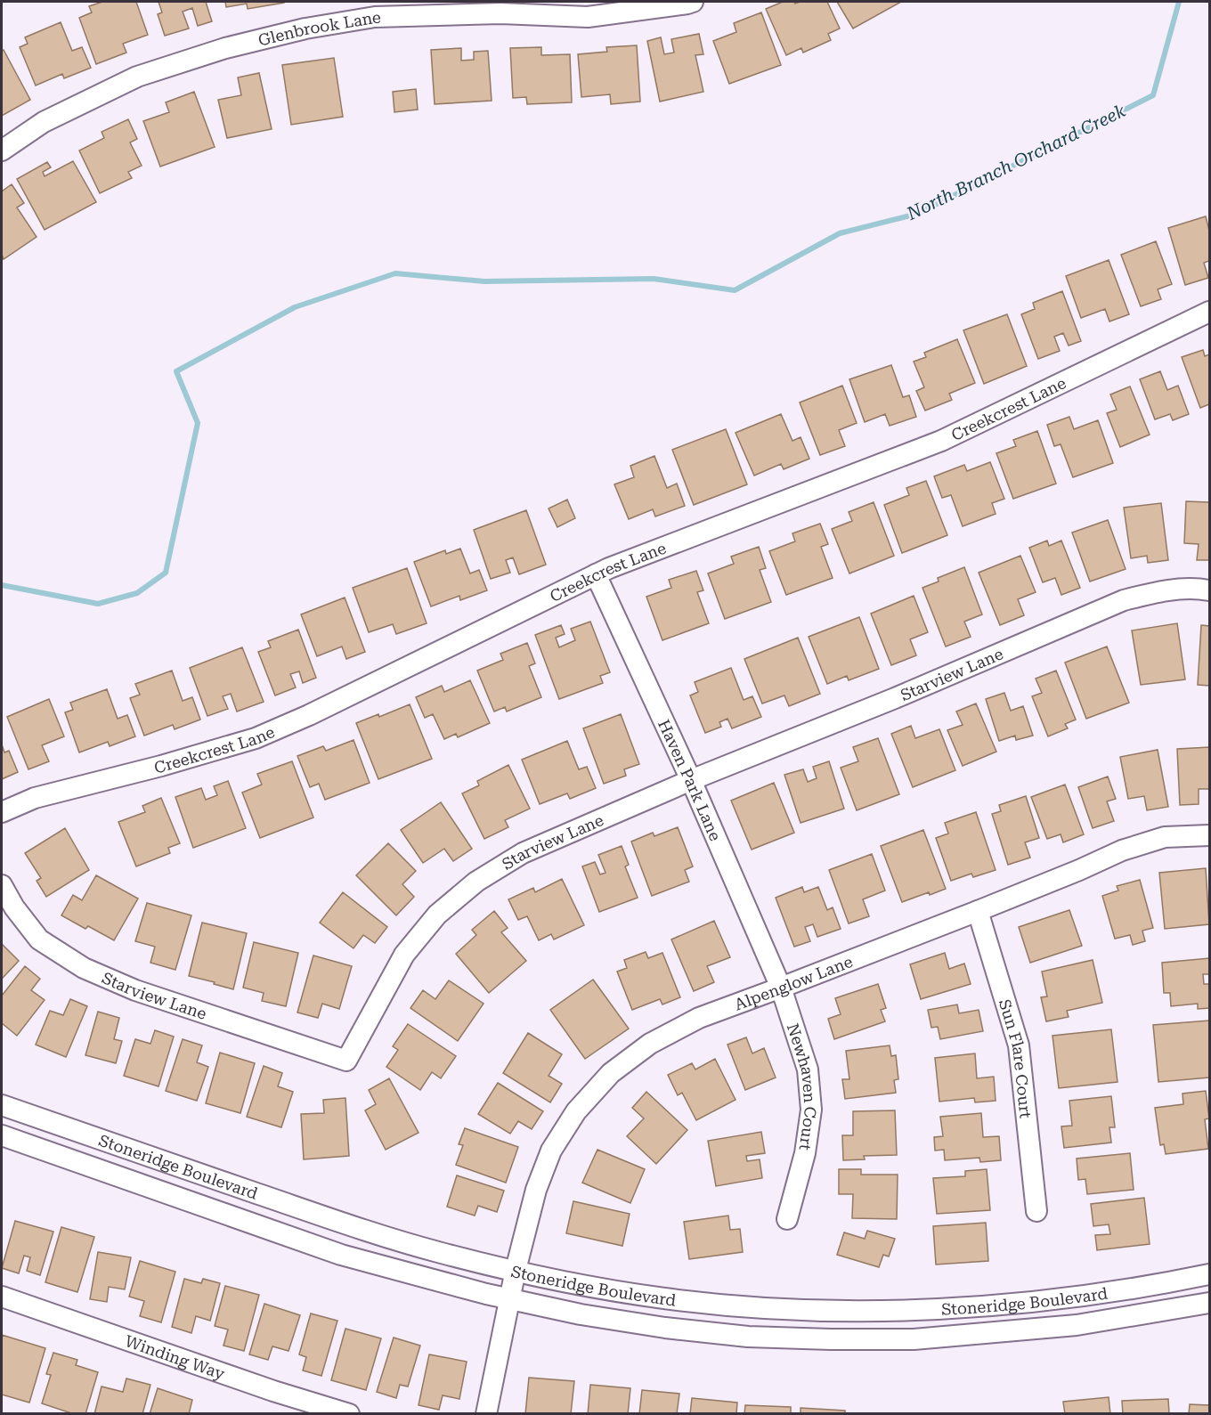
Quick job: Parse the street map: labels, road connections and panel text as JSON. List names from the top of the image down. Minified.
{"streets":{"street":["Glenbrook Lane","Creekcrest Lane","Starview Lane","Haven Park Lane","Alpenglow Lane","Sun Flare Court","Newhaven Court","Stoneridge Boulevard","Winding Way"]},"crossings":[["Creekcrest Lane","Haven Park Lane"],["Starview Lane","Haven Park Lane"],["Haven Park Lane","Alpenglow Lane"],["Haven Park Lane","Newhaven Court"],["Alpenglow Lane","Sun Flare Court"],["Alpenglow Lane","Newhaven Court"],["Alpenglow Lane","Stoneridge Boulevard"]],"water":["North Branch Orchard Creek"]}
